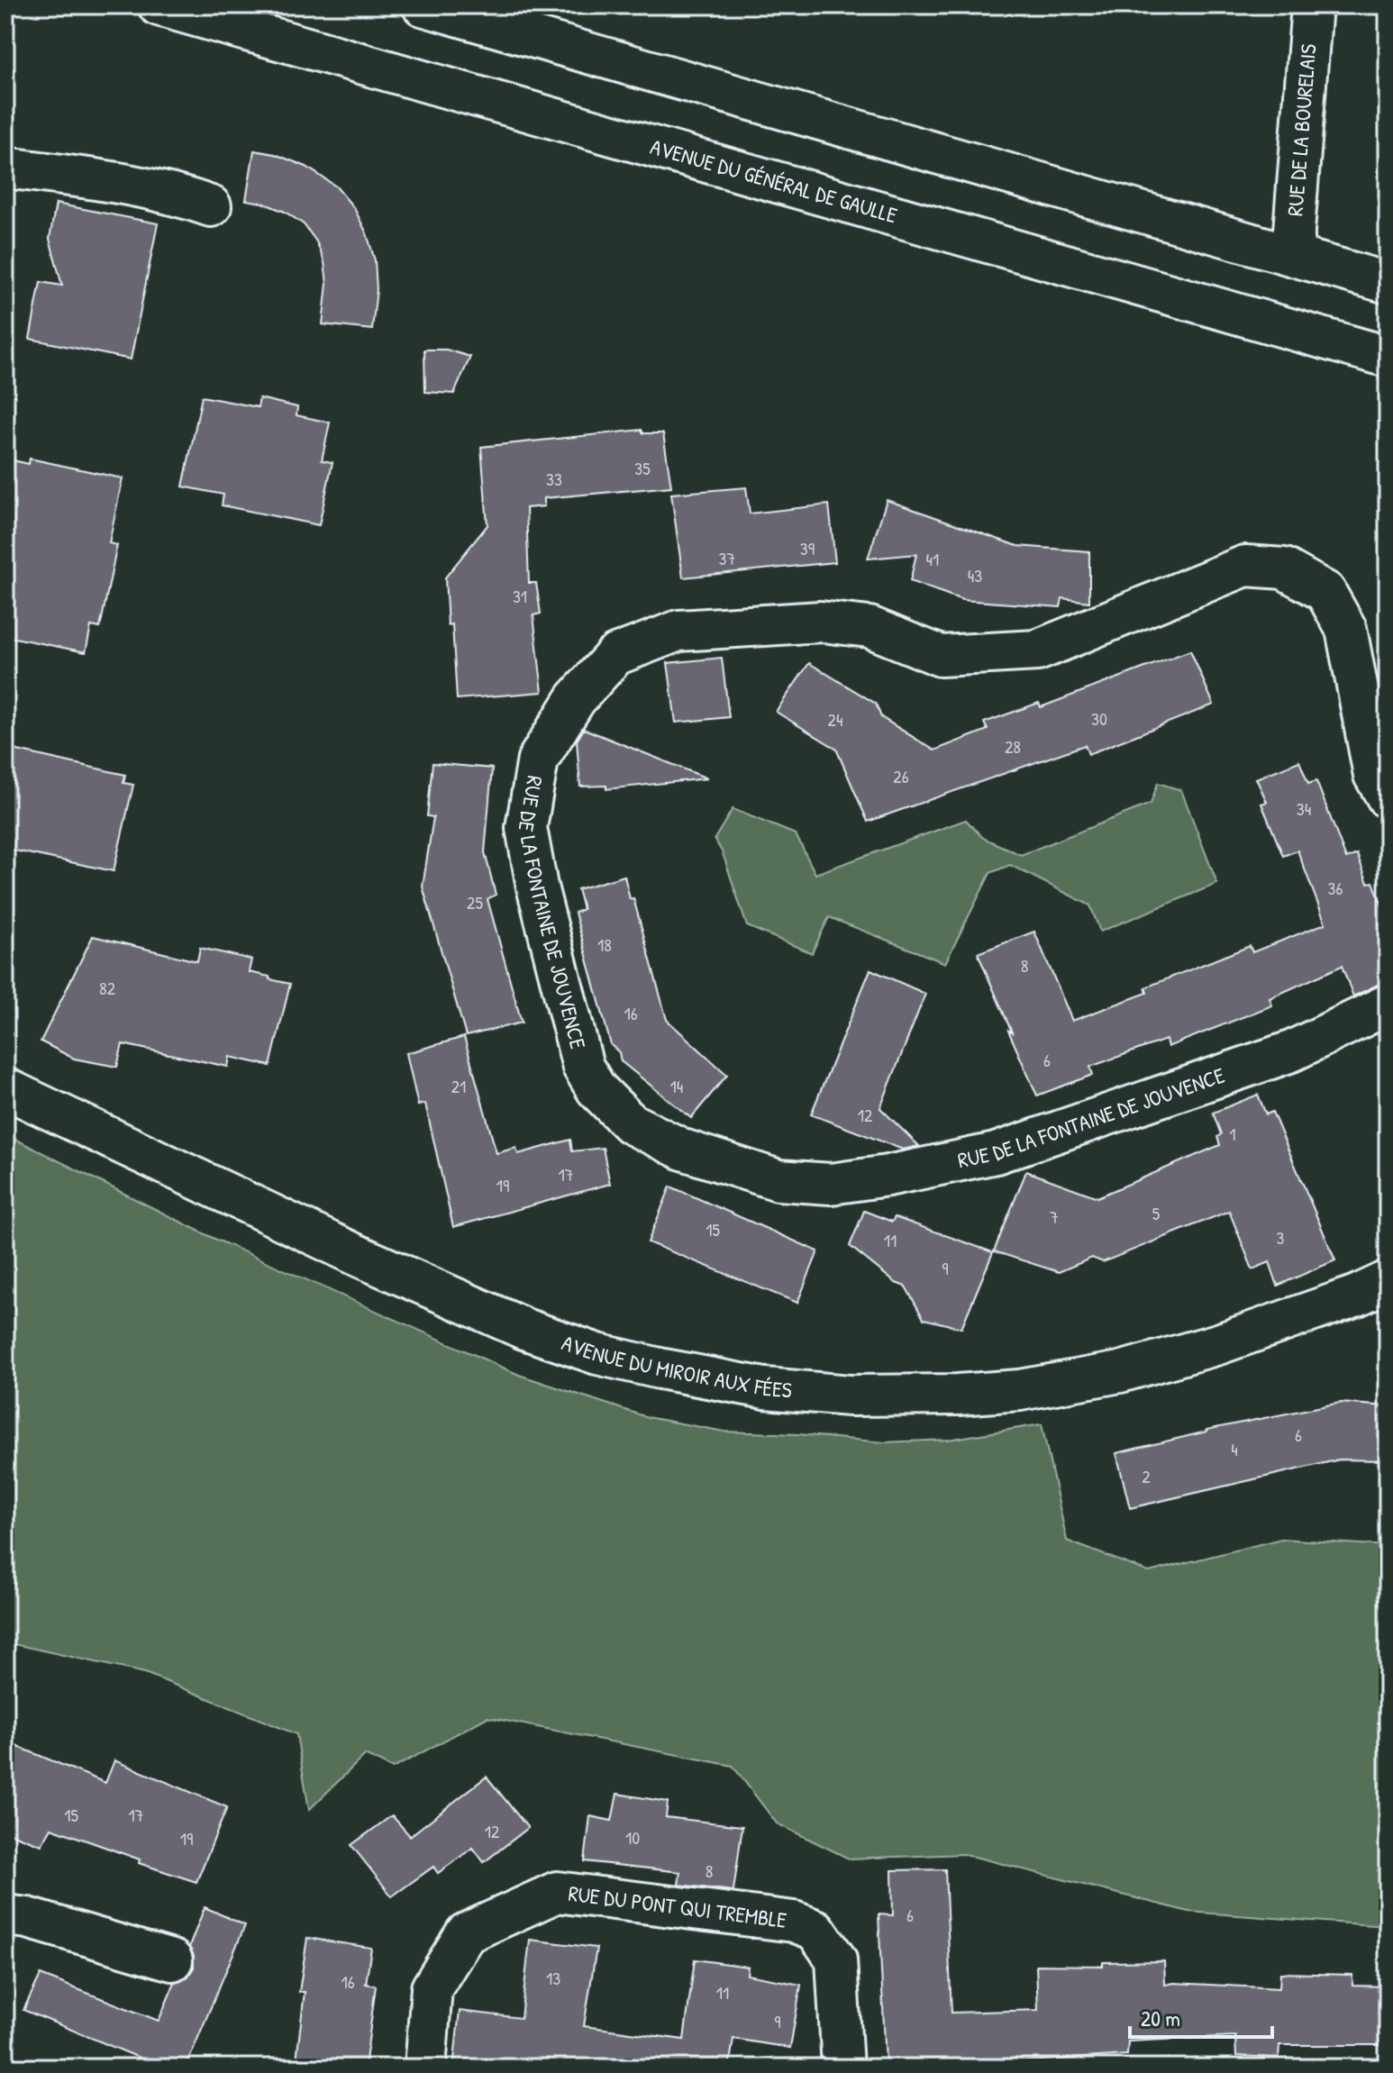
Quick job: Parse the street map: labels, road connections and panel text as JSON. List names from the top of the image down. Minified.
{"streets":{"street":["RUE DE LA BOURELAIS","AVENUE DU GÉNÉRAL DE GAULLE","RUE DE LA FONTAINE DE JOUVENCE","AVENUE DU MIROIR AUX FÉES","RUE DU PONT QUI TREMBLE"]},"house_numbers":["35","33","39","37","41","43","31","30","24","28","26","34","36","25","18","8","82","16","6","21","14","12","1","17","19","5","7","15","3","11","9","6","4","2","15","17","12","10","19","8","6","13","16","11","9"],"scale_bar":"20 m"}
